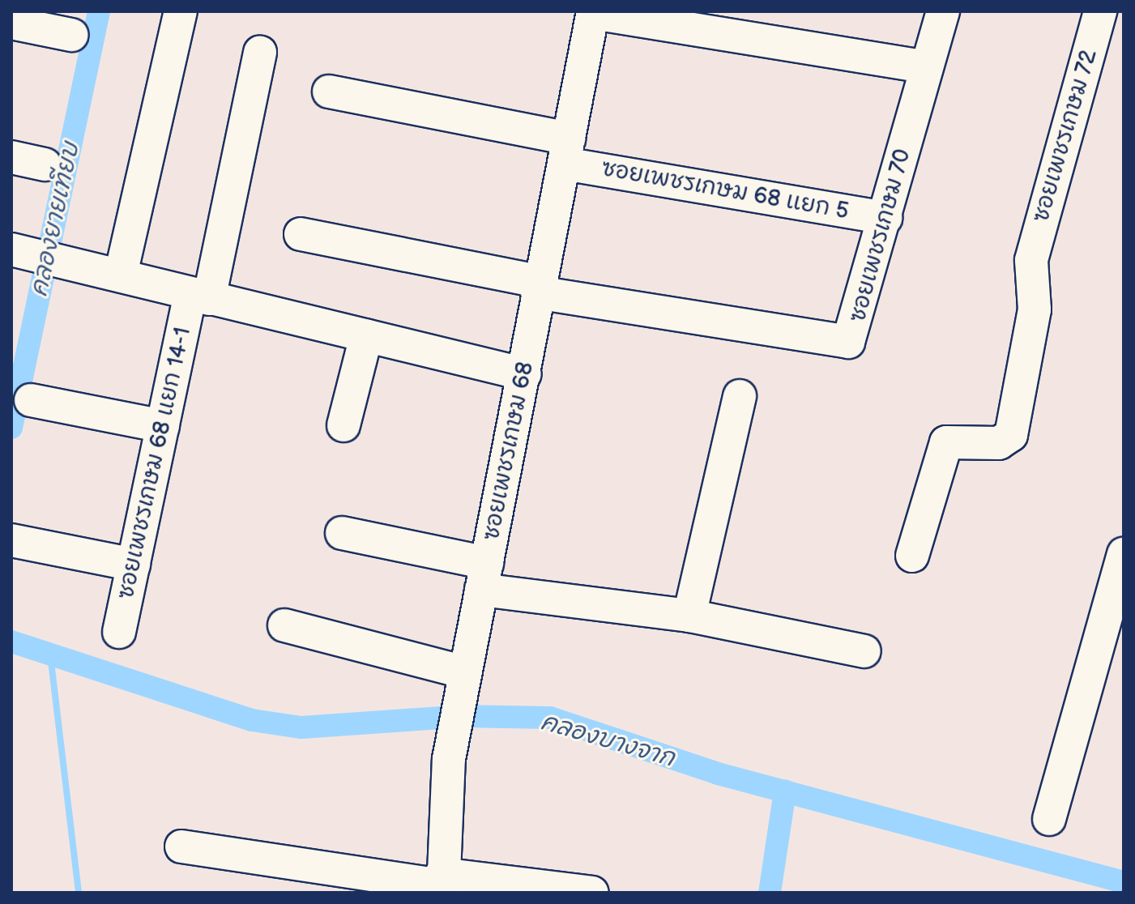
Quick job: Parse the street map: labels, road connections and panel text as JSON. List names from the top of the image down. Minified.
{"streets":{"street":["ซอยเพชรเกษม 72","ซอยเพชรเกษม 68 แยก 5","ซอยเพชรเกษม 70","ซอยเพชรเกษม 68","ซอยเพชรเกษม 68 แยก 14-1"]},"crossings":[["ซอยเพชรเกษม 68 แยก 5","ซอยเพชรเกษม 70"],["ซอยเพชรเกษม 68 แยก 5","ซอยเพชรเกษม 68"],["ซอยเพชรเกษม 70","ซอยเพชรเกษม 68"]],"water":["คลองยายเทียบ","คลองบางจาก"]}
